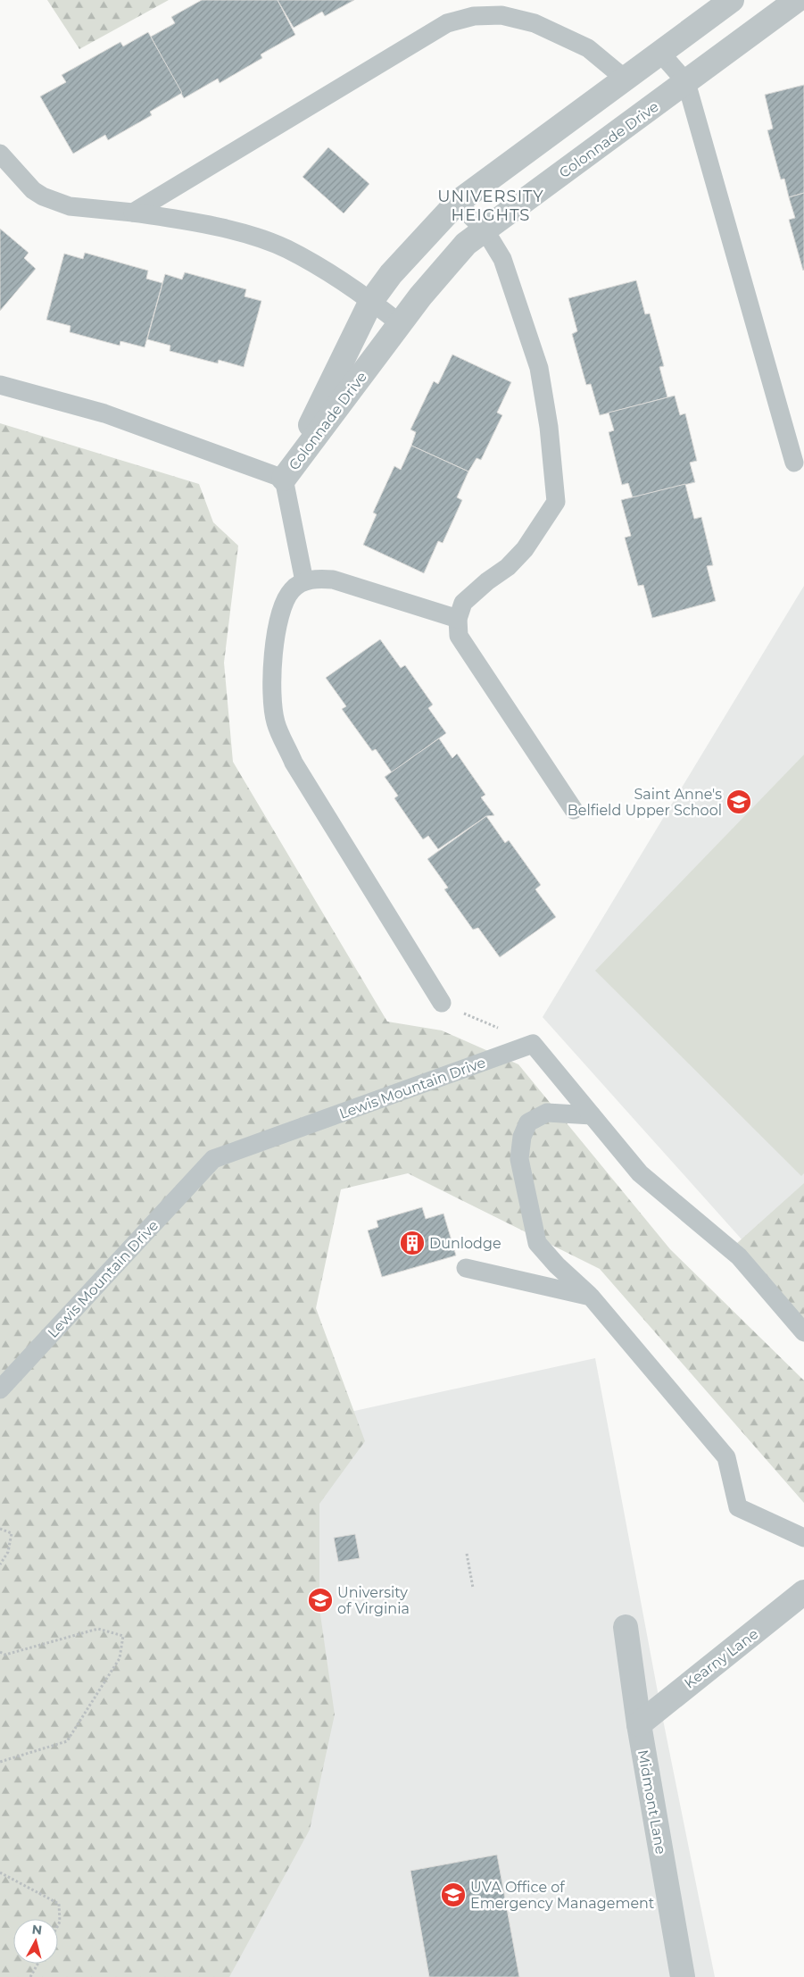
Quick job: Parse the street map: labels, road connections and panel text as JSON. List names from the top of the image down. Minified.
{"streets":{"street":["Colonnade Drive","Kearny Lane","Midmont Lane"],"lane":["Lewis Mountain Drive"]},"crossings":[["Kearny Lane","Midmont Lane"]],"districts":["UNIVERSITY HEIGHTS"],"places":{"school or university":["Saint Anne's Belfield Upper School","University of Virginia","UVA Office of Emergency Management"],"building":["Dunlodge"]},"north":"top"}
